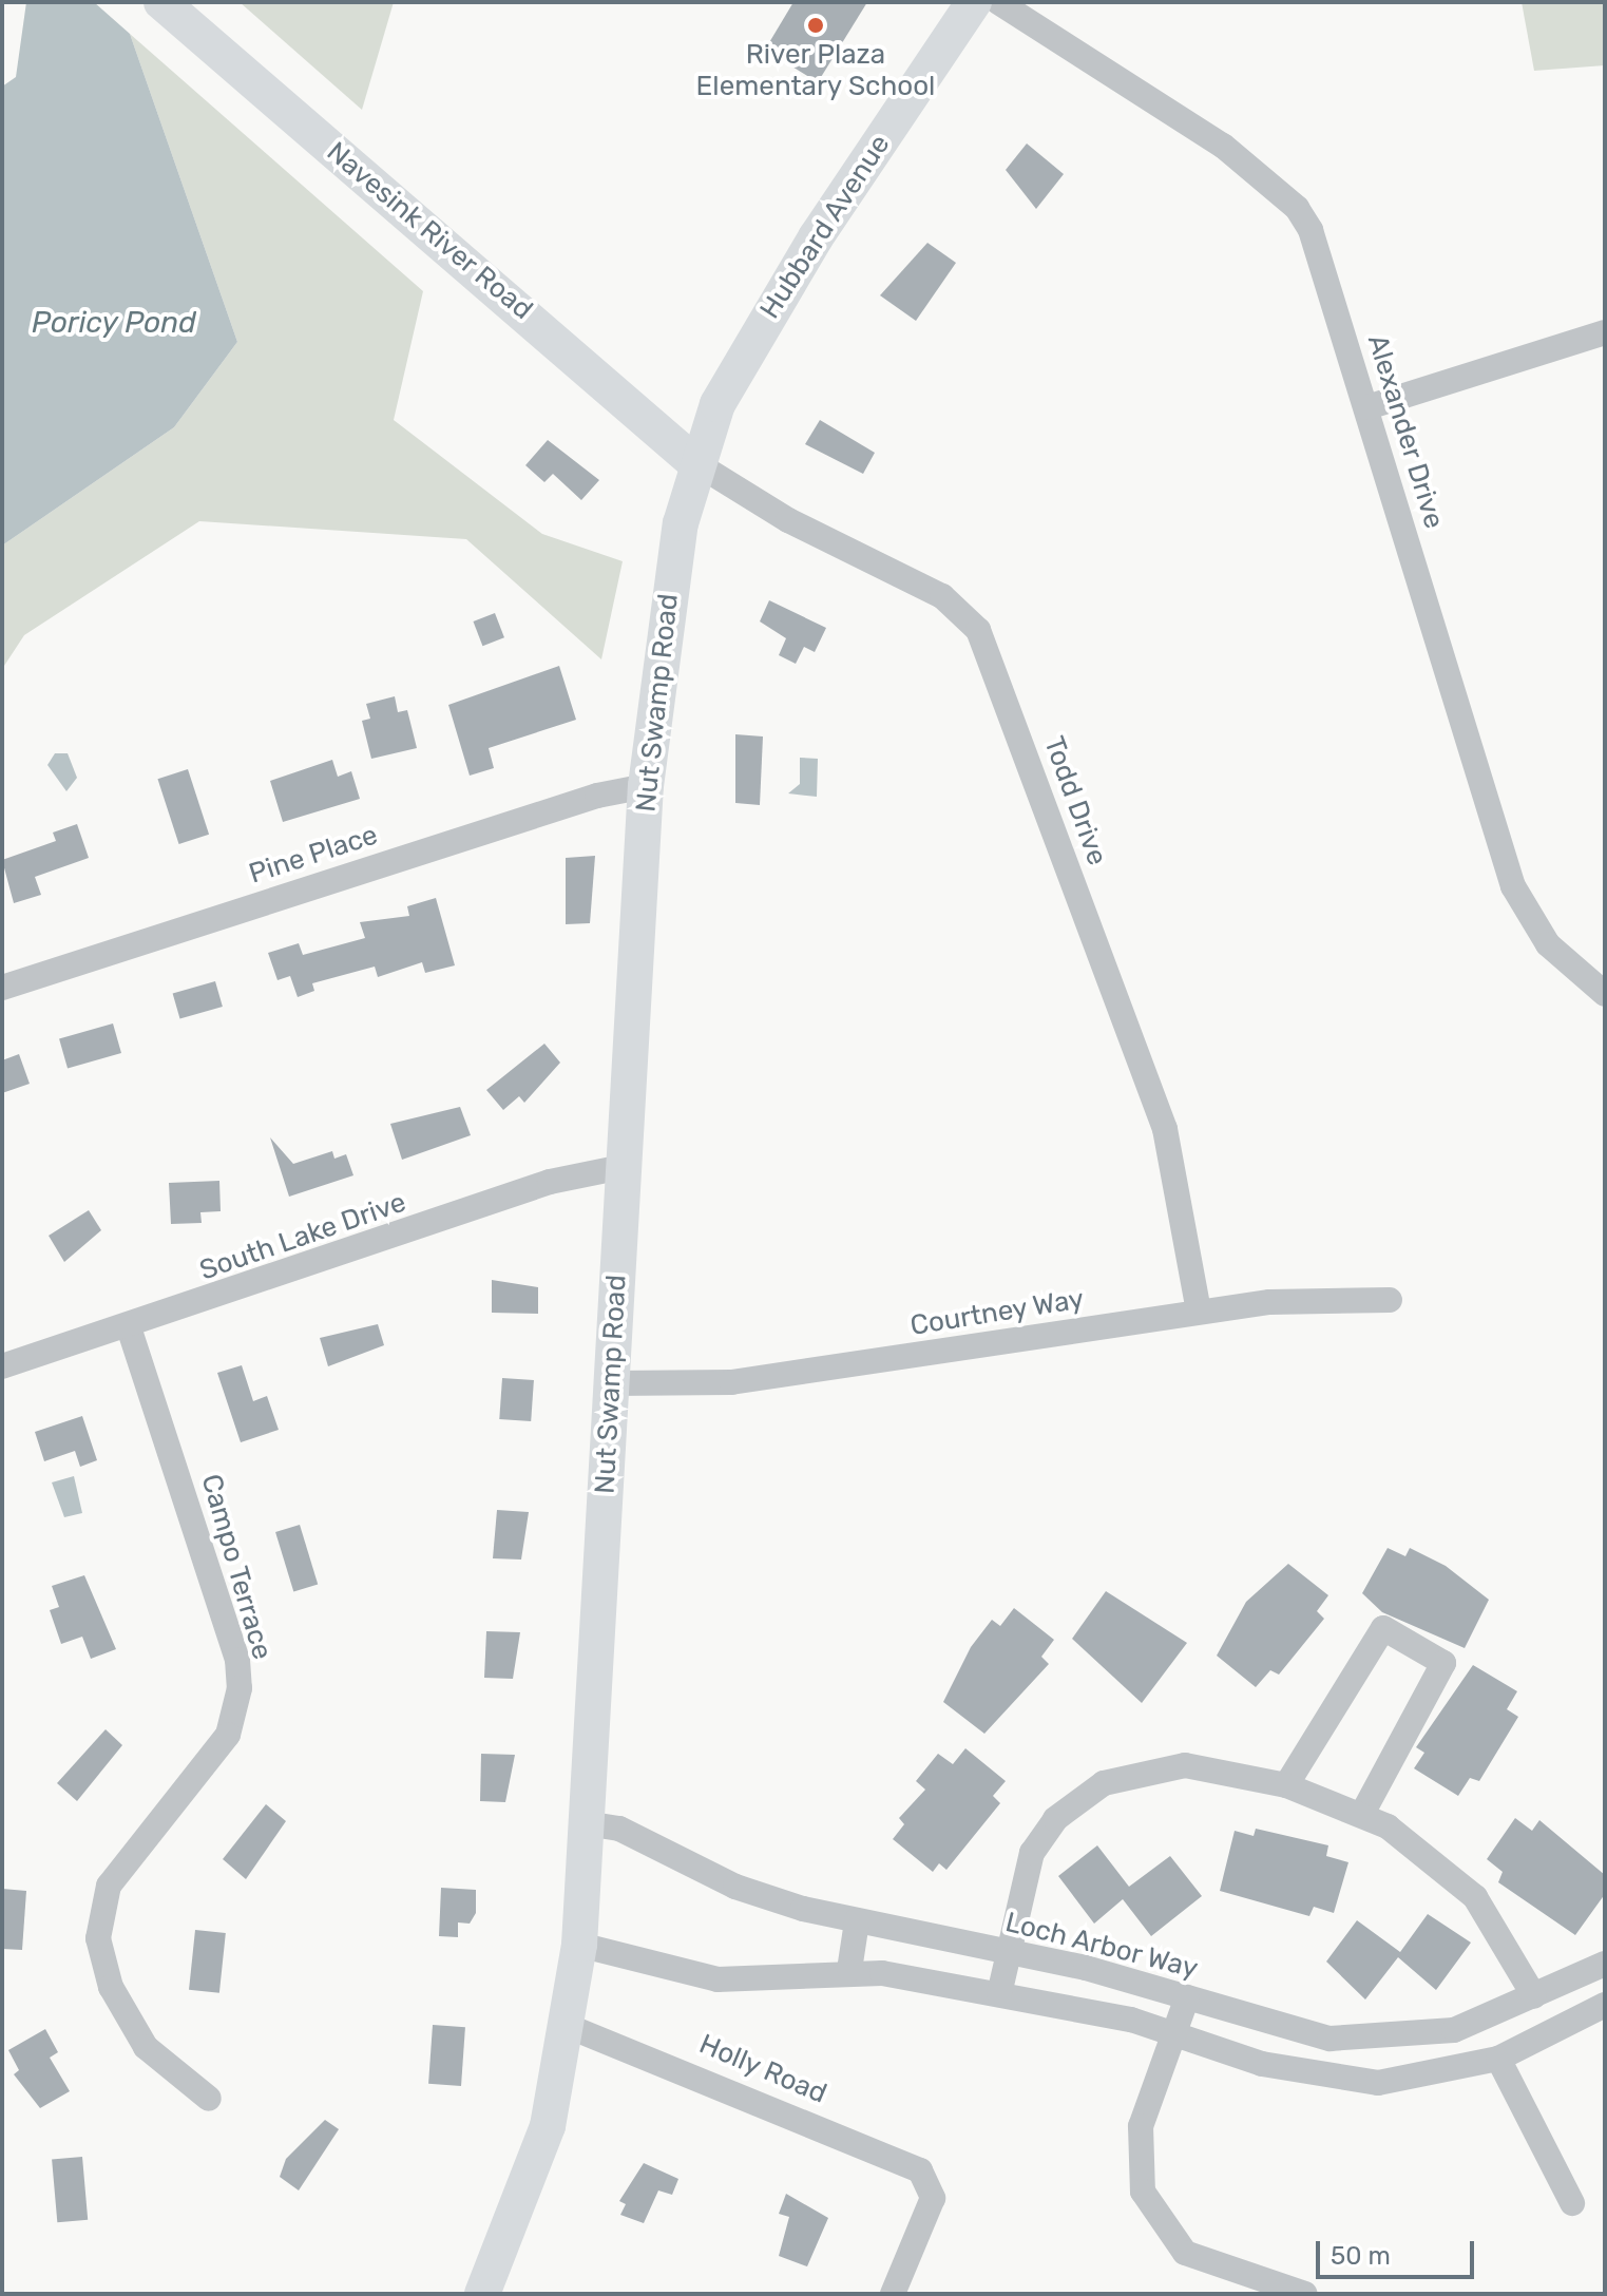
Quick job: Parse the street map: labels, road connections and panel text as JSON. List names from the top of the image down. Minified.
{"streets":{"main road":["Hubbard Avenue","Navesink River Road","Nut Swamp Road"],"street":["Alexander Drive","Todd Drive","Pine Place","South Lake Drive","Courtney Way","Campo Terrace","Loch Arbor Way","Holly Road"]},"crossings":[["Hubbard Avenue","Navesink River Road"],["Hubbard Avenue","Nut Swamp Road"],["Hubbard Avenue","Todd Drive"],["Navesink River Road","Nut Swamp Road"],["Navesink River Road","Todd Drive"],["Nut Swamp Road","Todd Drive"],["Nut Swamp Road","Pine Place"],["Nut Swamp Road","South Lake Drive"],["Nut Swamp Road","Courtney Way"],["Nut Swamp Road","Loch Arbor Way"],["Nut Swamp Road","Holly Road"],["Todd Drive","Courtney Way"],["South Lake Drive","Campo Terrace"]],"water":["Poricy Pond"],"places":["River Plaza Elementary School"],"scale_bar":"50 m"}
